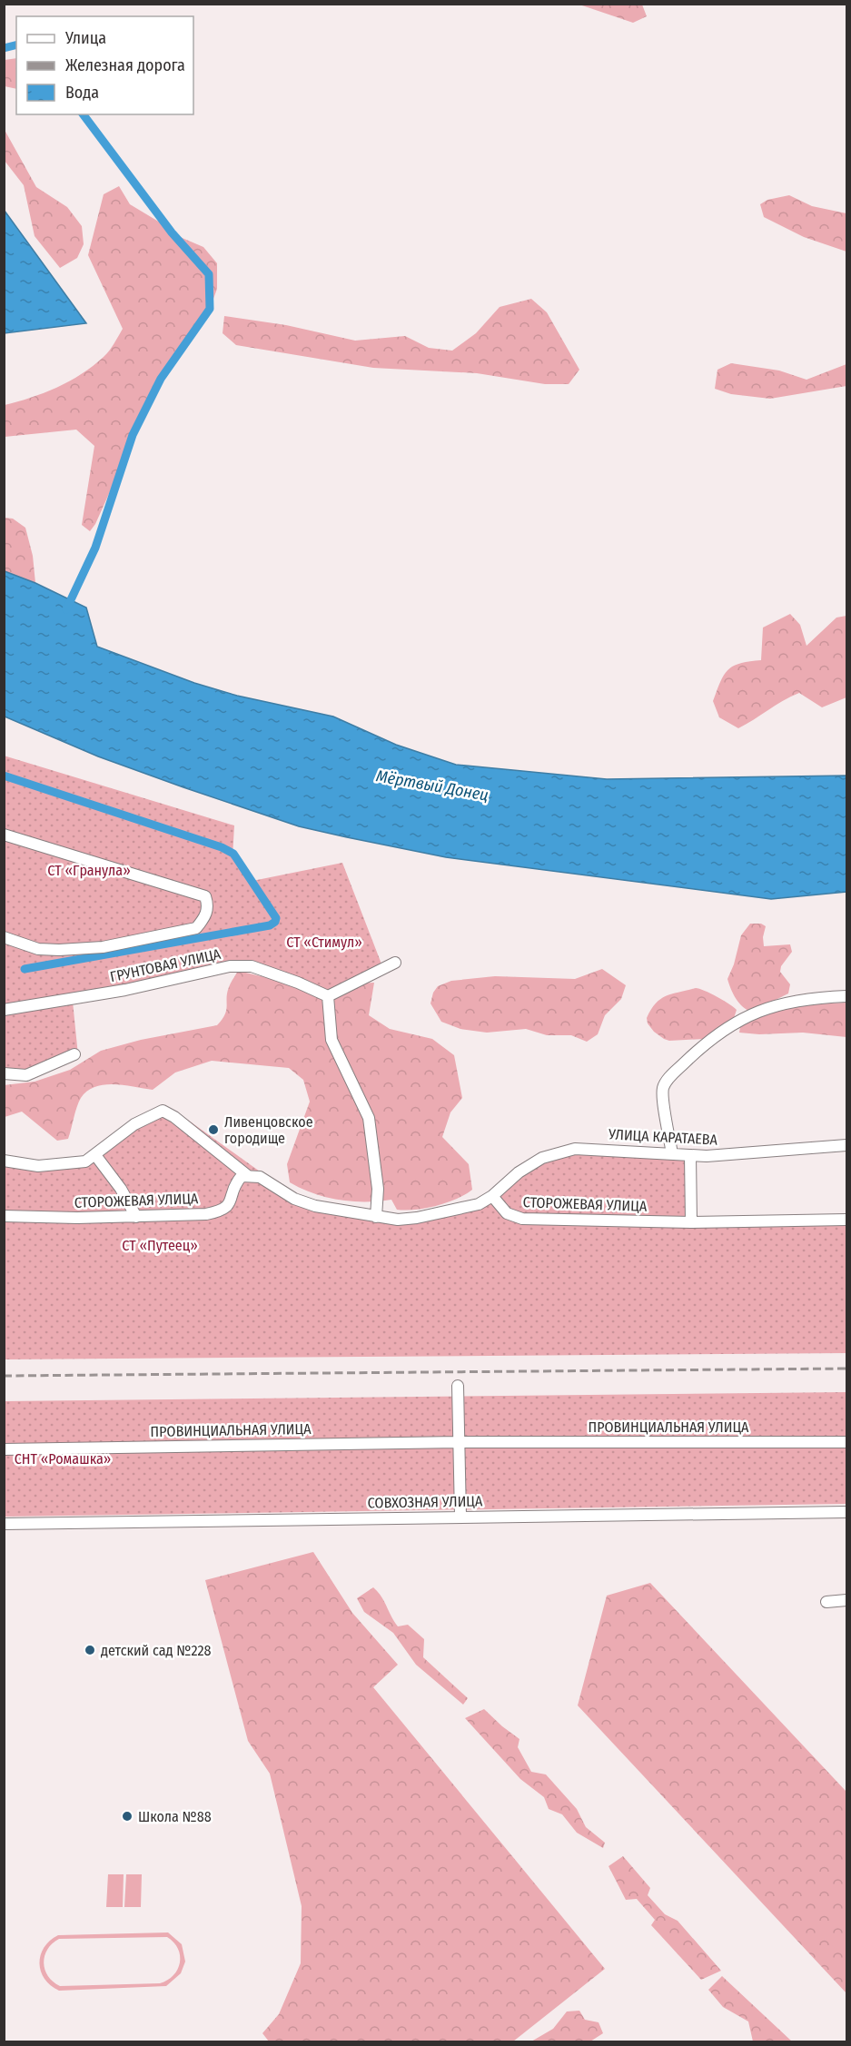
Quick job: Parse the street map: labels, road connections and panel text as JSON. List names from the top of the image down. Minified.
{"streets":{"street":["ГРУНТОВАЯ УЛИЦА","УЛИЦА КАРАТАЕВА","СТОРОЖЕВАЯ УЛИЦА","ПРОВИНЦИАЛЬНАЯ УЛИЦА","СОВХОЗНАЯ УЛИЦА"]},"crossings":[["УЛИЦА КАРАТАЕВА","СТОРОЖЕВАЯ УЛИЦА"]],"water":["Мёртвый Донец"],"parks":["СТ «Гранула»","СТ «Стимул»","СТ «Путеец»","СНТ «Ромашка»"],"places":["Ливенцовское городище","детский сад №228","Школа №88"],"legend":["Улица","Железная дорога","Вода"]}
